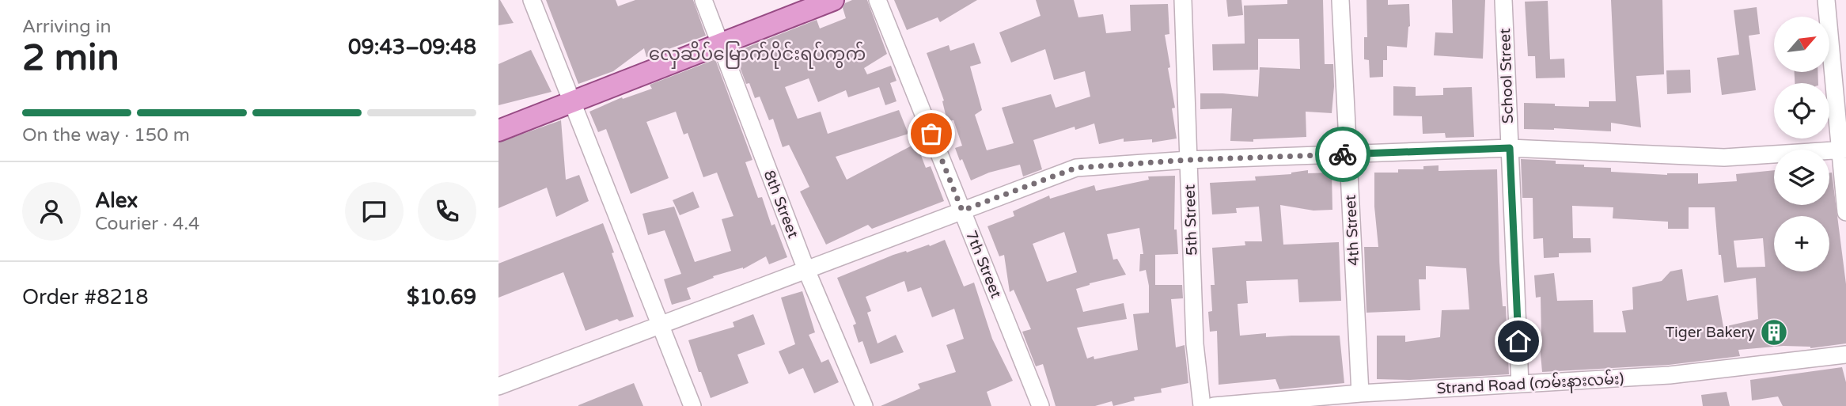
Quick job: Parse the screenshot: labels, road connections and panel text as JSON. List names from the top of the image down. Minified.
{"streets":{"street":["School Street","8th Street","5th Street","4th Street","7th Street","Strand Road (ကမ်းနားလမ်း)"]},"crossings":[["School Street","Strand Road (ကမ်းနားလမ်း)"],["4th Street","Strand Road (ကမ်းနားလမ်း)"]],"districts":["လှေဆိပ်မြောက်ပိုင်းရပ်ကွက်"],"places":{"building":["Tiger Bakery"]},"north":"top right","page":{"heading":["2 min","Arriving in","09:43–09:48"],"panel":["Alex","Courier · 4.4","Order #8218","$10.69"],"map_buttons":"+","bar":"On the way · 150 m"}}
